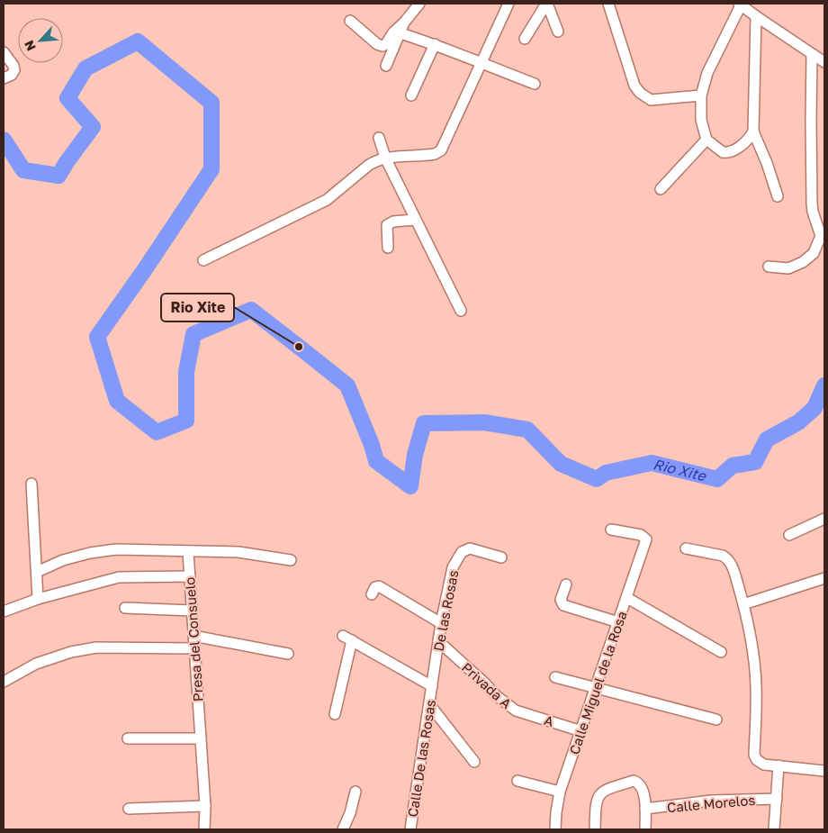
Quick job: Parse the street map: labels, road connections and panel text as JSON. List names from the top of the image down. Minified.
{"streets":{"street":["De las Rosas","Presa del Consuelo","Calle Miguel de la Rosa","Privada A","A","Calle De las Rosas","Calle Morelos"]},"crossings":[["De las Rosas","Privada A"],["De las Rosas","Calle De las Rosas"],["Calle Miguel de la Rosa","A"],["Privada A","A"]],"water":["Rio Xite"],"places":["Rio Xite"],"north":"bottom left"}
